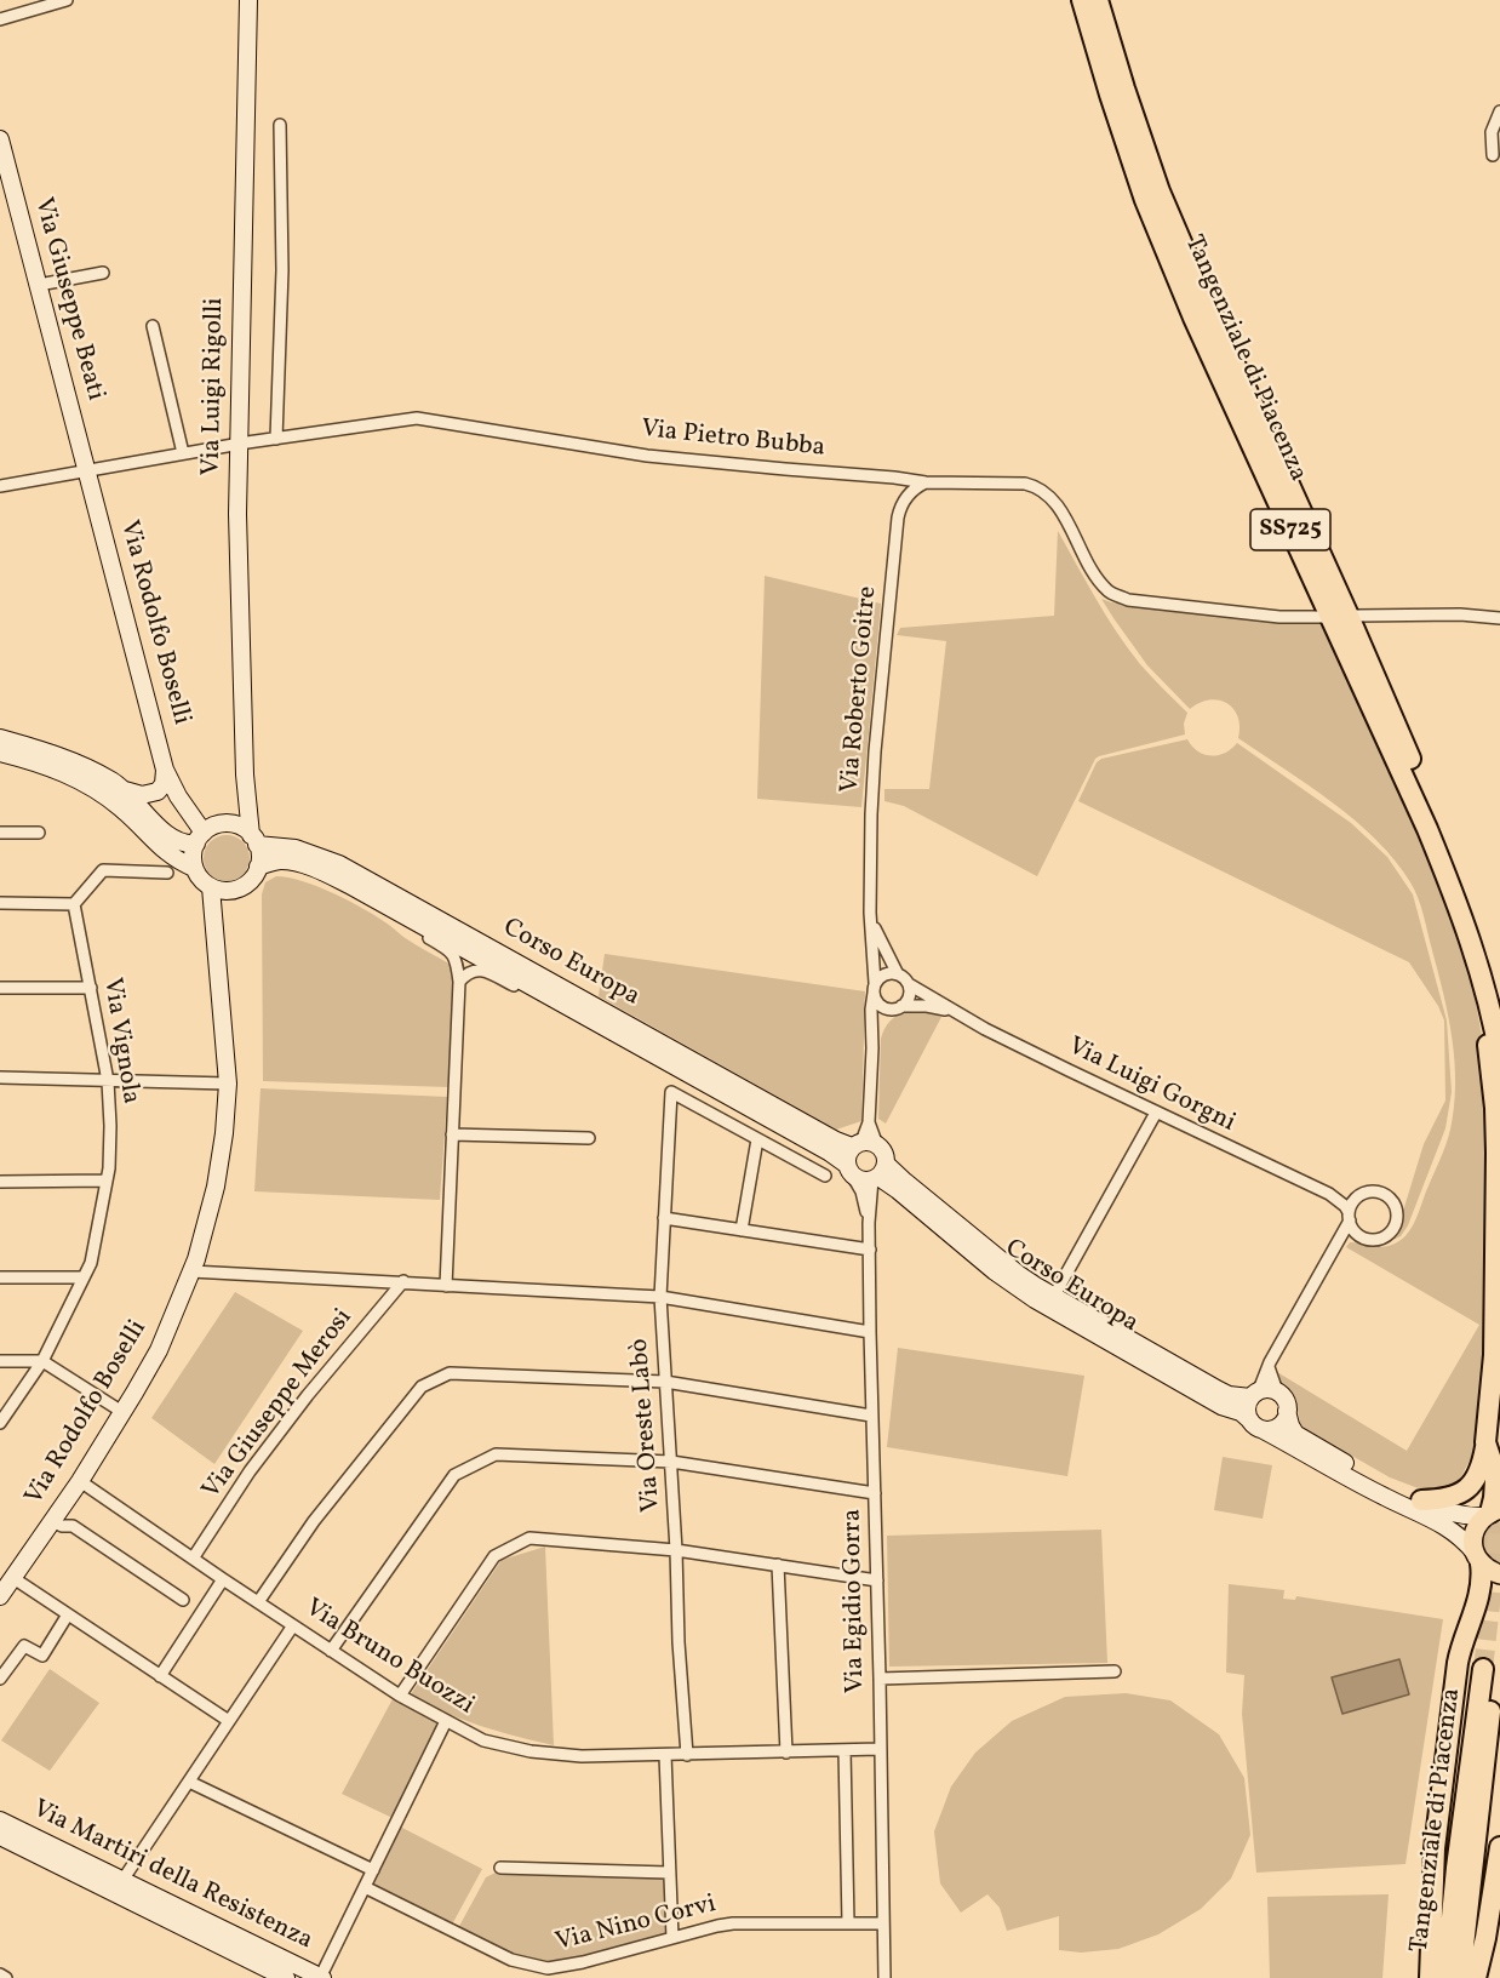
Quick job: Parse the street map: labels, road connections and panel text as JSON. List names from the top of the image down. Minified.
{"streets":{"highway":["Tangenziale di Piacenza","SS725"],"main road":["Via Giuseppe Beati","Via Luigi Rigolli","Via Rodolfo Boselli","Corso Europa","Via Martiri della Resistenza"],"street":["Via Pietro Bubba","Via Roberto Goitre","Via Vignola","Via Luigi Gorgni","Via Giuseppe Merosi","Via Oreste Labò","Via Egidio Gorra","Via Bruno Buozzi","Via Nino Corvi"]},"crossings":[["Via Giuseppe Beati","Via Pietro Bubba"],["Via Giuseppe Beati","Via Rodolfo Boselli"],["Via Luigi Rigolli","Via Pietro Bubba"],["Via Luigi Rigolli","Via Rodolfo Boselli"],["Via Luigi Rigolli","Corso Europa"],["Via Pietro Bubba","Via Rodolfo Boselli"],["Via Pietro Bubba","Via Roberto Goitre"],["Via Rodolfo Boselli","Corso Europa"],["Via Rodolfo Boselli","Via Bruno Buozzi"],["Via Roberto Goitre","Corso Europa"],["Via Roberto Goitre","Via Luigi Gorgni"],["Via Roberto Goitre","Via Egidio Gorra"],["Corso Europa","Via Egidio Gorra"],["Via Giuseppe Merosi","Via Bruno Buozzi"],["Via Oreste Labò","Via Bruno Buozzi"],["Via Egidio Gorra","Via Bruno Buozzi"]]}
